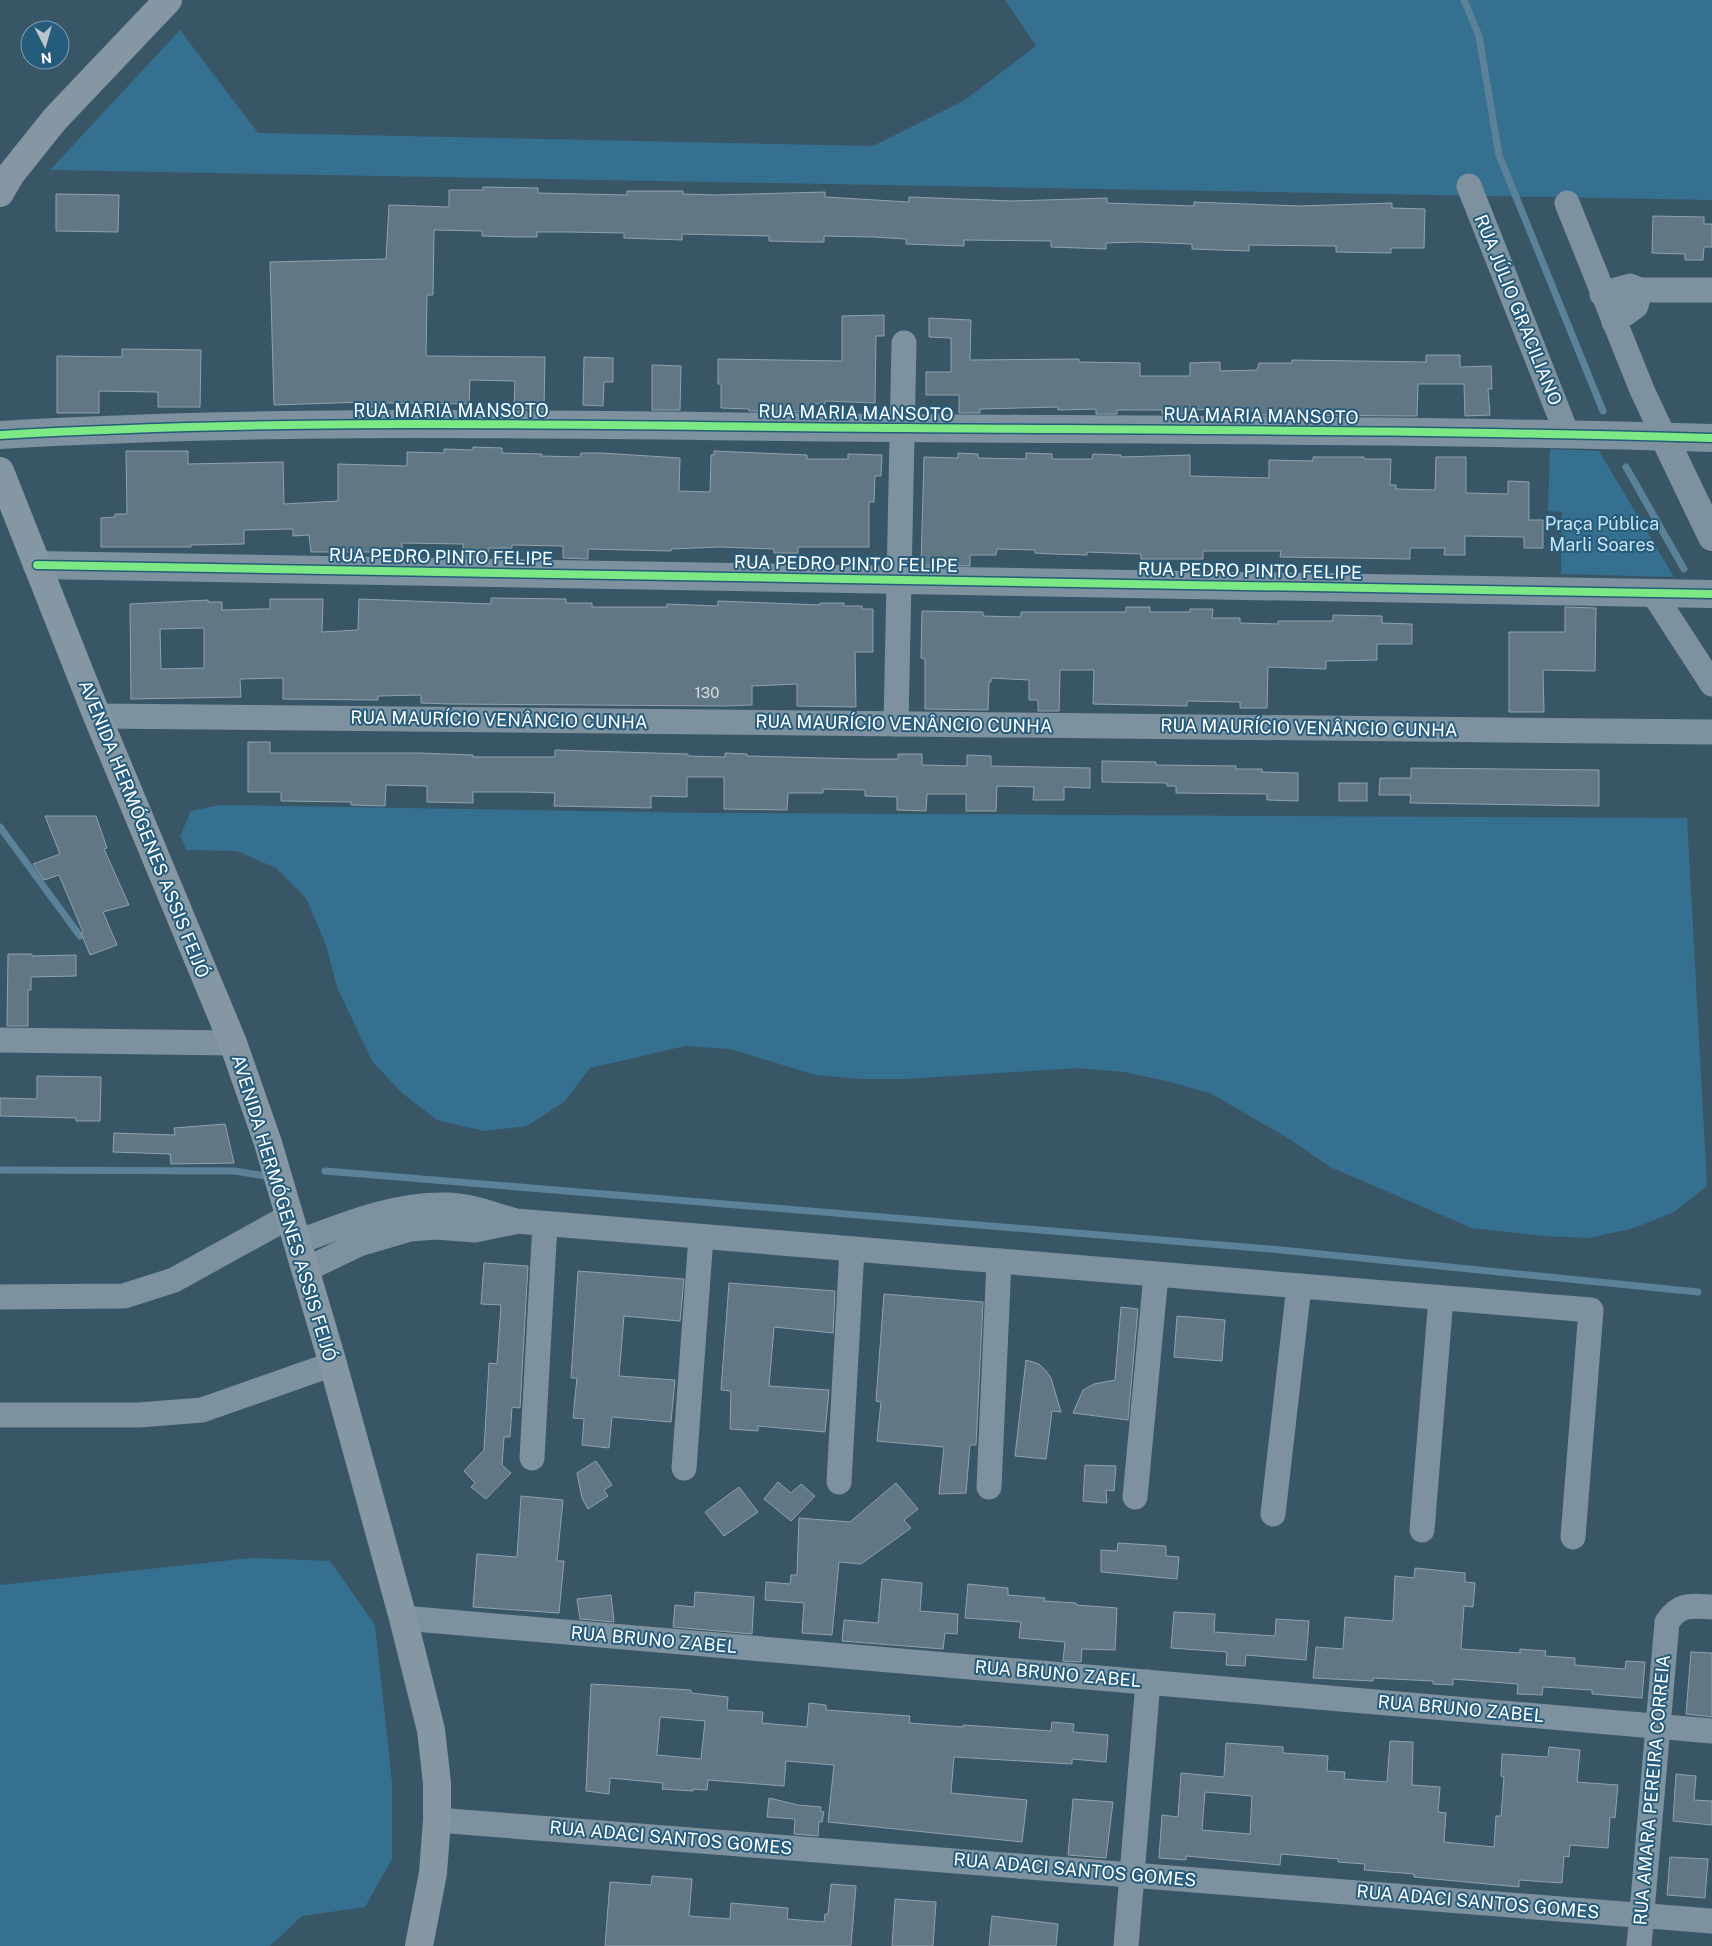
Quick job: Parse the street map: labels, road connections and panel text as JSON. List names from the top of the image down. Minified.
{"streets":{"main road":["AVENIDA HERMÓGENES ASSIS FEIJÓ"],"street":["RUA JÚLIO GRACILIANO","RUA MARIA MANSOTO","RUA PEDRO PINTO FELIPE","RUA MAURÍCIO VENÂNCIO CUNHA","RUA BRUNO ZABEL","RUA AMARA PEREIRA CORREIA","RUA ADACI SANTOS GOMES"]},"crossings":[["RUA JÚLIO GRACILIANO","RUA MARIA MANSOTO"],["RUA PEDRO PINTO FELIPE","AVENIDA HERMÓGENES ASSIS FEIJÓ"],["RUA MAURÍCIO VENÂNCIO CUNHA","AVENIDA HERMÓGENES ASSIS FEIJÓ"],["AVENIDA HERMÓGENES ASSIS FEIJÓ","RUA BRUNO ZABEL"],["AVENIDA HERMÓGENES ASSIS FEIJÓ","RUA ADACI SANTOS GOMES"],["RUA BRUNO ZABEL","RUA AMARA PEREIRA CORREIA"],["RUA AMARA PEREIRA CORREIA","RUA ADACI SANTOS GOMES"]],"parks":["Praça Pública Marli Soares"],"house_numbers":["130"],"north":"bottom"}
